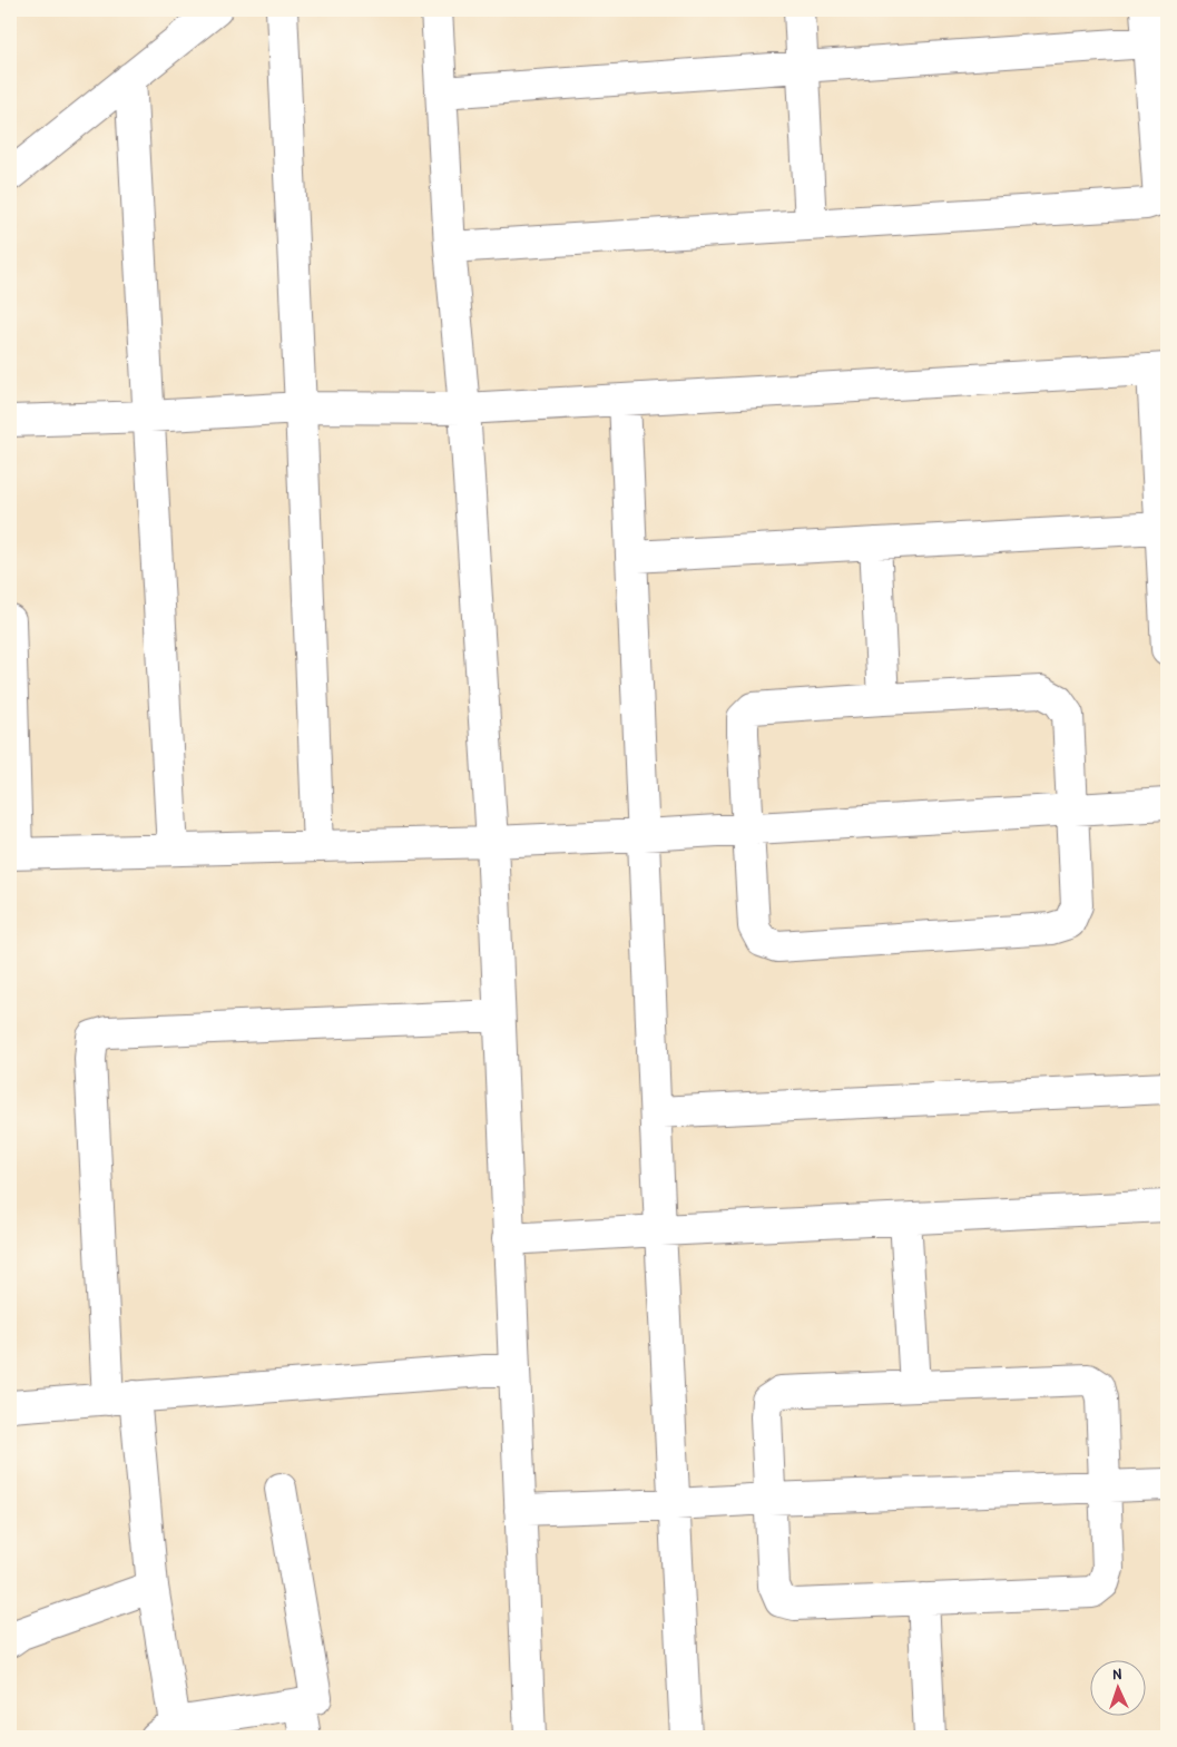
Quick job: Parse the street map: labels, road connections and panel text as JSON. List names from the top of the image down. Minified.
{"north":"top"}
